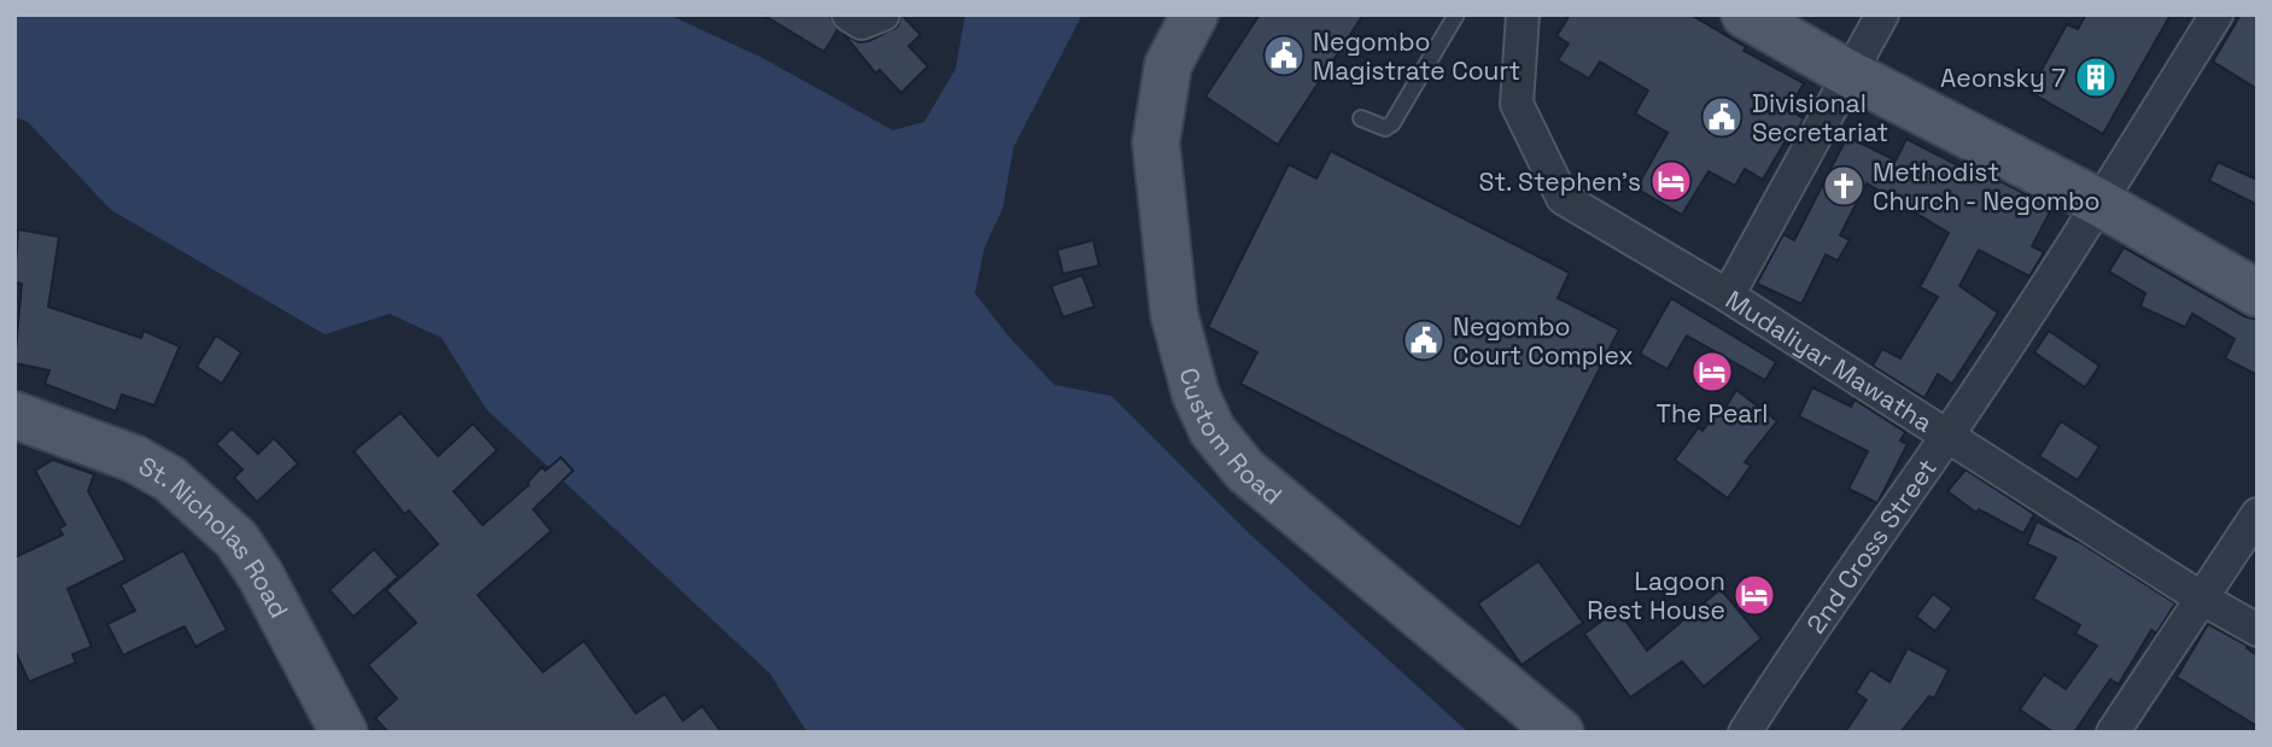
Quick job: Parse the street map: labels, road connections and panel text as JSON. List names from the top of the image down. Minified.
{"streets":{"main road":["Custom Road","St. Nicholas Road"],"street":["Mudaliyar Mawatha","2nd Cross Street"]},"crossings":[["Mudaliyar Mawatha","2nd Cross Street"]],"places":{"public building":["Negombo Magistrate Court","Divisional Secretariat","Negombo Court Complex"],"building":["Aeonsky 7"],"hotel":["St. Stephen's","The Pearl","Lagoon Rest House"],"church":["Methodist Church - Negombo"]}}
